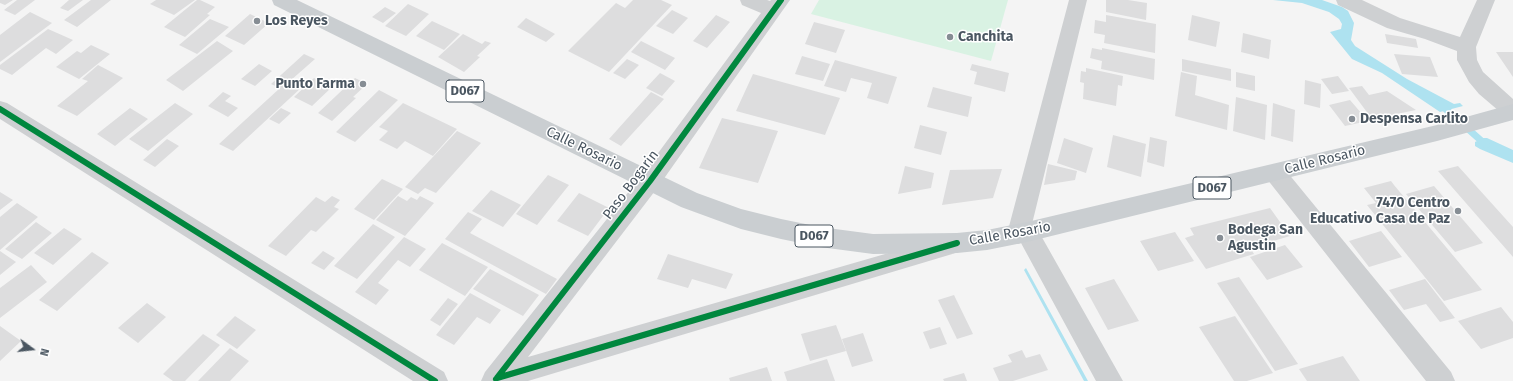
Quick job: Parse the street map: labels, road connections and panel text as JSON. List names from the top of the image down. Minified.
{"streets":{"main road":["D067","Calle Rosario"],"street":["Paso Bogarin"]},"crossings":[["Calle Rosario","Paso Bogarin"]],"places":["Los Reyes","Canchita","Punto Farma","Despensa Carlito","7470 Centro Educativo Casa de Paz","Bodega San Agustin"],"north":"right"}
